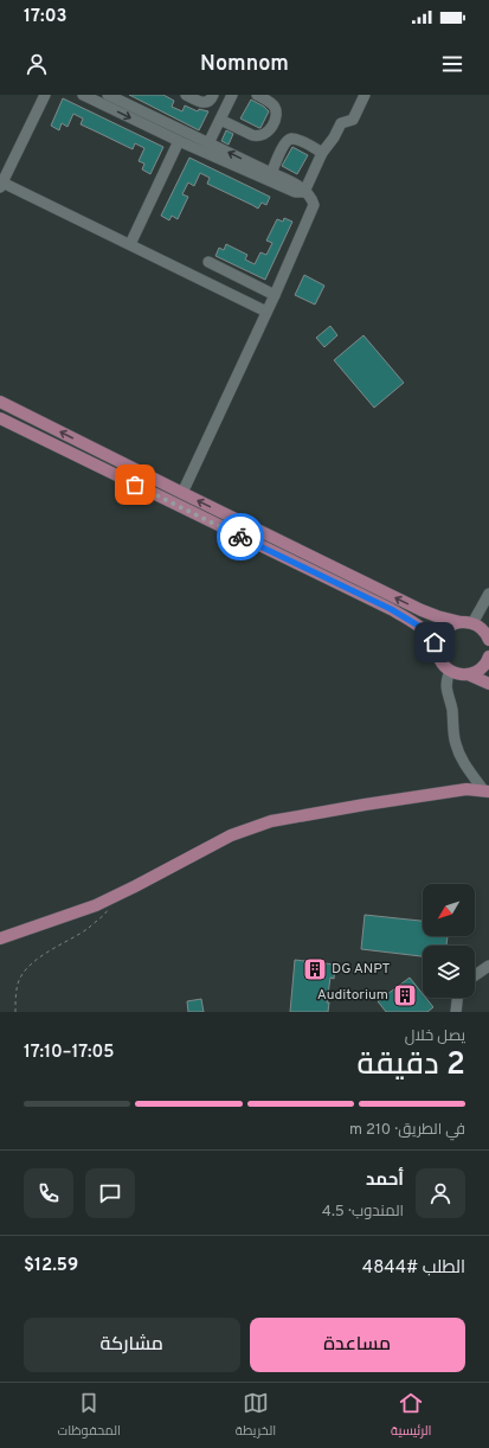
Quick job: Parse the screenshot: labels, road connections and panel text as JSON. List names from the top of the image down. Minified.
{"places":{"building":["DG ANPT","Auditorium"]},"north":"bottom left","page":{"status":"17:03","header":"Nomnom","heading":["2 دقيقة","يصل خلال","17:05–17:10"],"panel":["أحمد","المندوب · 4.5","الطلب #4844","$12.59"],"bar":"في الطريق · 210 m","buttons":["مساعدة","مشاركة"],"tabs":["الرئيسية","الخريطة","المحفوظات"]}}
